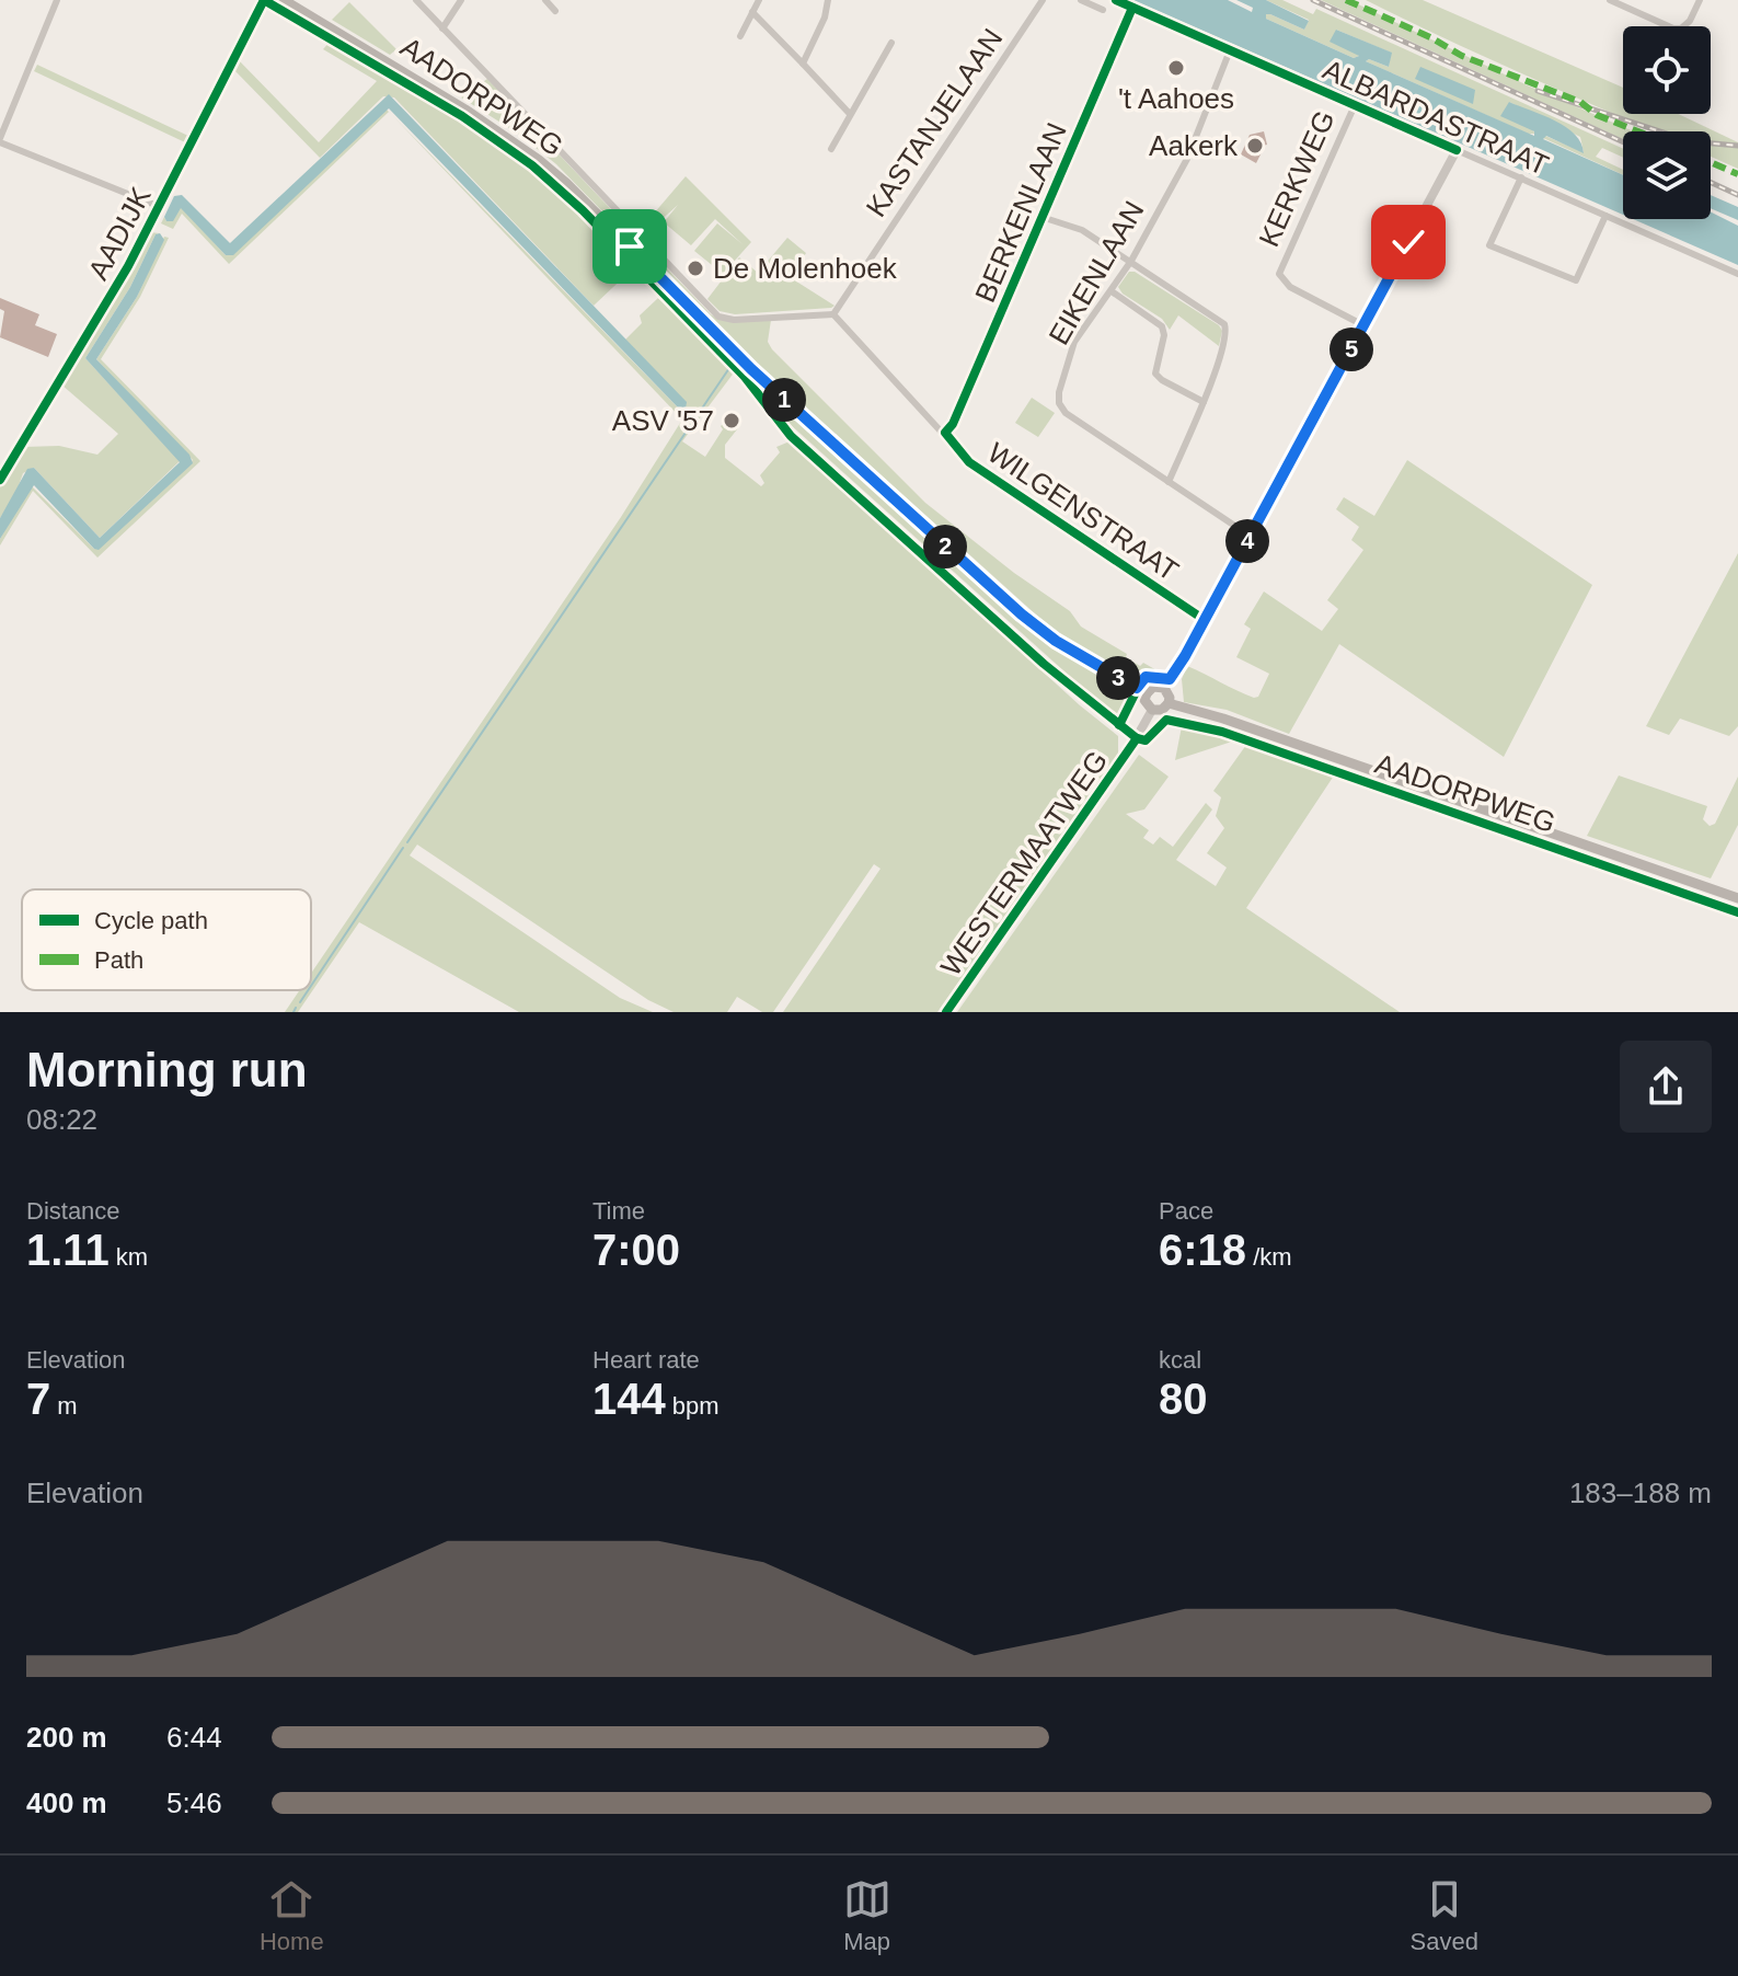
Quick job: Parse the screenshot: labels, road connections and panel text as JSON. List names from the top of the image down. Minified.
{"streets":{"main road":["AADORPWEG"],"street":["ALBARDASTRAAT","KASTANJELAAN","KERKWEG","BERKENLAAN","AADIJK","EIKENLAAN","WILGENSTRAAT","WESTERMAATWEG"]},"crossings":[["AADORPWEG","WESTERMAATWEG"],["ALBARDASTRAAT","KERKWEG"],["ALBARDASTRAAT","BERKENLAAN"],["ALBARDASTRAAT","EIKENLAAN"],["KASTANJELAAN","WILGENSTRAAT"],["BERKENLAAN","WILGENSTRAAT"]],"places":["'t Aahoes","Aakerk","De Molenhoek","ASV '57"],"legend":["Cycle path","Path"],"page":{"pins":["5","1","4","2","3"],"heading":["Morning run","08:22"],"stats":[["Distance","1.11 km"],["Time","7:00"],["Pace","6:18 /km"],["Elevation","7 m"],["Heart rate","144 bpm"],["kcal","80"]],"chart":["Elevation","183–188 m"],"list":[{"name":"200 m","note":"6:44"},{"name":"400 m","note":"5:46"}],"tabs":["Home","Map","Saved"]}}
